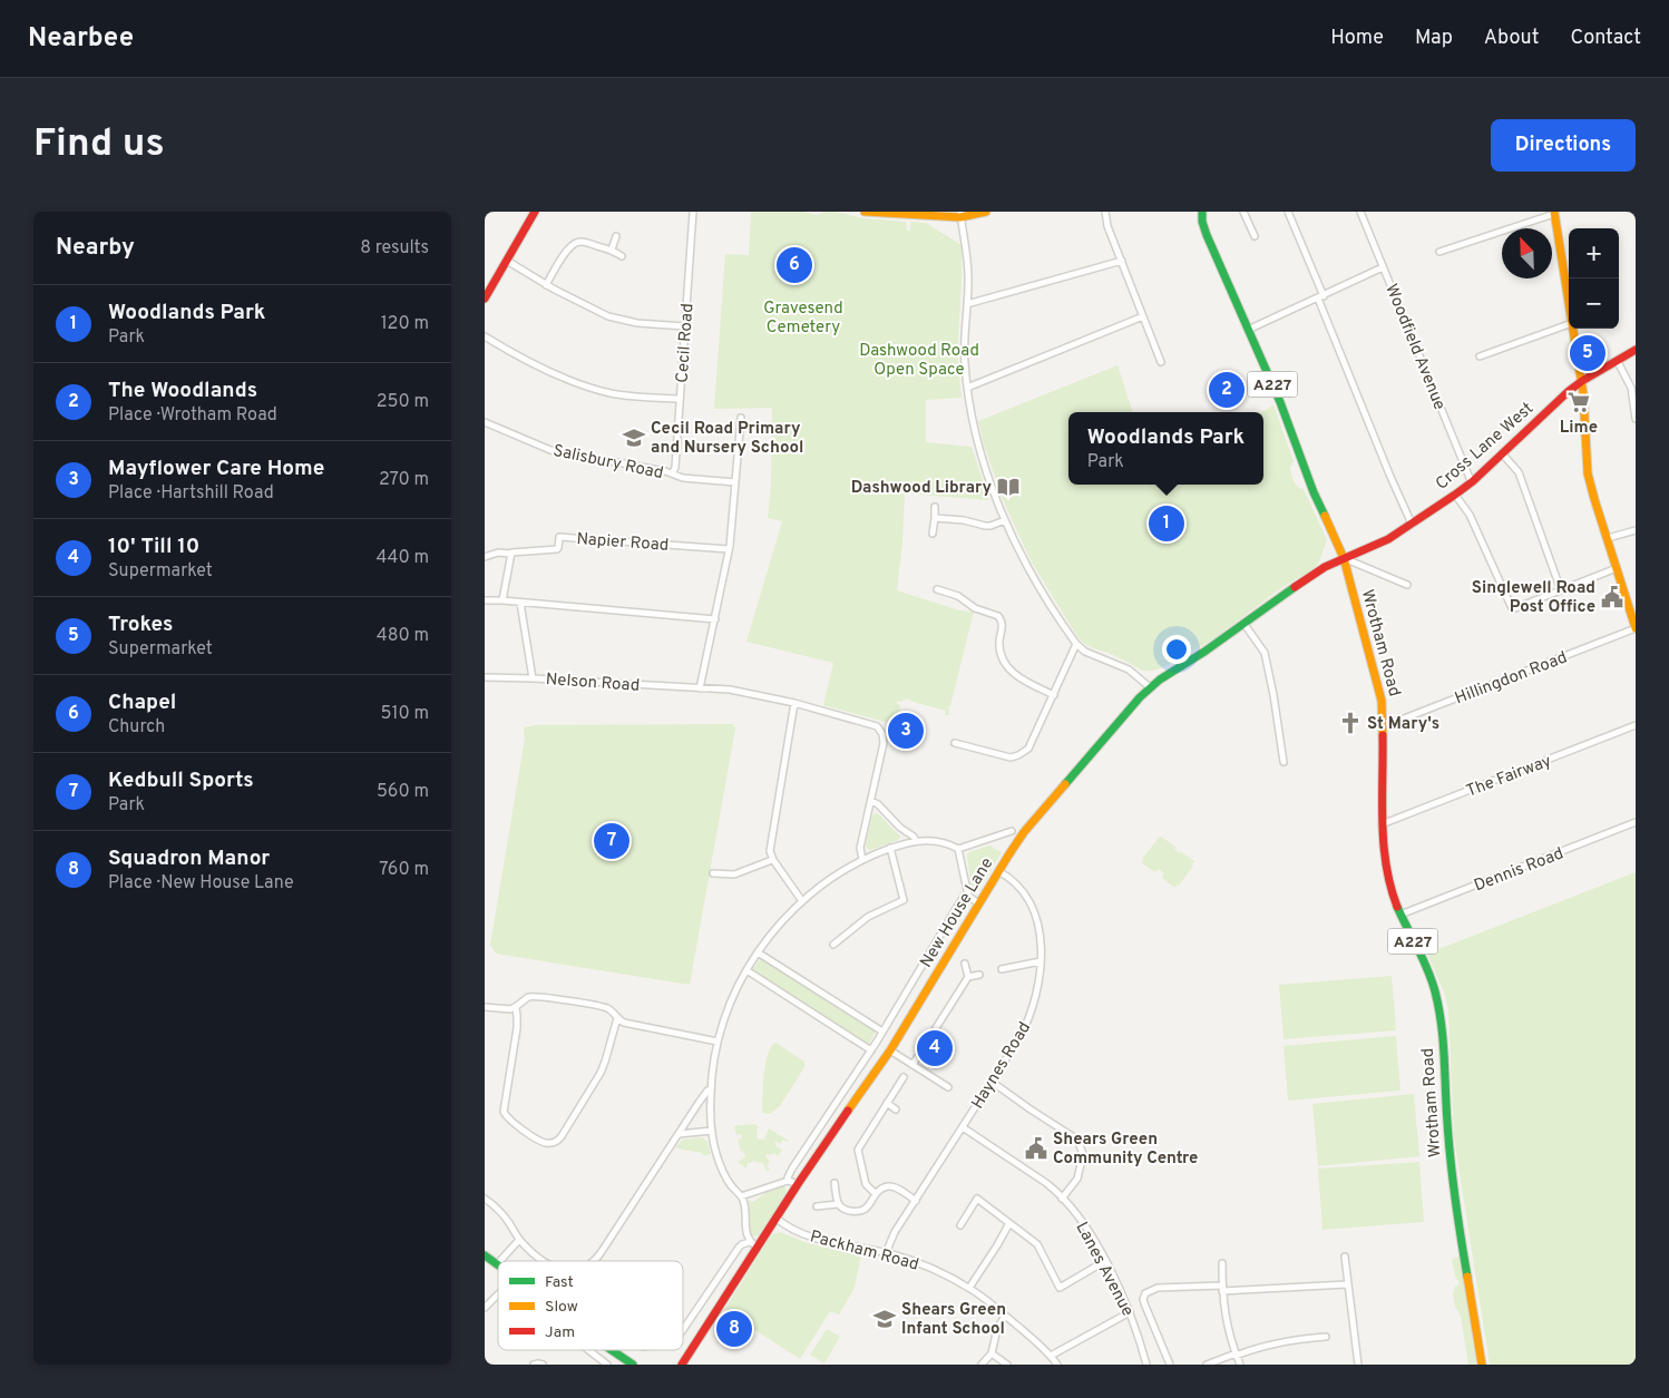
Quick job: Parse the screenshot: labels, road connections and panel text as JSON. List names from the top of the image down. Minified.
{"streets":{"street":["Cecil Road","Woodfield Avenue","A227","Cross Lane West","Salisbury Road","Napier Road","Wrotham Road","Hillingdon Road","Nelson Road","The Fairway","Dennis Road","New House Lane","Haynes Road","Packham Road","Lanes Avenue"]},"crossings":[["Cecil Road","Salisbury Road"],["Woodfield Avenue","Cross Lane West"],["Cross Lane West","Wrotham Road"],["Cross Lane West","New House Lane"],["Wrotham Road","Hillingdon Road"],["Wrotham Road","The Fairway"],["Wrotham Road","Dennis Road"],["Wrotham Road","New House Lane"],["New House Lane","Haynes Road"],["New House Lane","Packham Road"],["Haynes Road","Packham Road"],["Haynes Road","Lanes Avenue"]],"parks":["Gravesend Cemetery","Dashwood Road Open Space"],"places":{"supermarket":["Lime"],"school or university":["Cecil Road Primary and Nursery School","Shears Green Infant School"],"library":["Dashwood Library"],"public building":["Singlewell Road Post Office","Shears Green Community Centre"],"church":["St Mary's"]},"legend":["Fast","Slow","Jam"],"north":"top left","page":{"header":"Nearbee","nav":["Home","Map","About","Contact"],"buttons":"Directions","title":"Find us","heading":["Nearby","8 results"],"map_buttons":["+","−"],"pins":["6","5","2","1","3","7","4","8"],"list":[{"mark":"1","name":"Woodlands Park","note":"Park","value":"120 m"},{"mark":"2","name":"The Woodlands","note":"Place · Wrotham Road","value":"250 m"},{"mark":"3","name":"Mayflower Care Home","note":"Place · Hartshill Road","value":"270 m"},{"mark":"4","name":"10' Till 10","note":"Supermarket","value":"440 m"},{"mark":"5","name":"Trokes","note":"Supermarket","value":"480 m"},{"mark":"6","name":"Chapel","note":"Church","value":"510 m"},{"mark":"7","name":"Kedbull Sports","note":"Park","value":"560 m"},{"mark":"8","name":"Squadron Manor","note":"Place · New House Lane","value":"760 m"}],"popup":["Woodlands Park","Park"]}}
